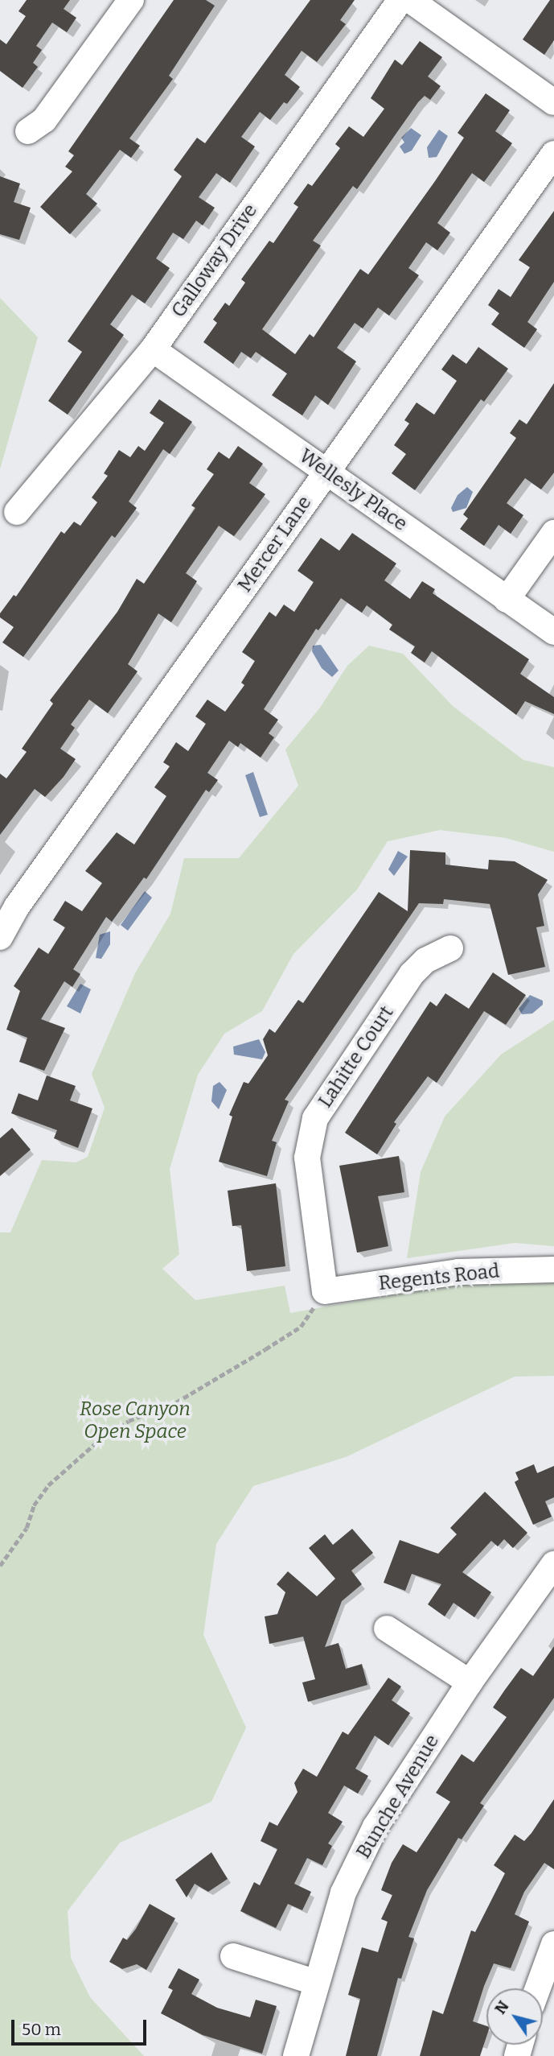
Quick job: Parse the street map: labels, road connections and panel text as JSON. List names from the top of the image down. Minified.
{"streets":{"street":["Galloway Drive","Wellesly Place","Mercer Lane","Lahitte Court","Regents Road","Bunche Avenue"]},"crossings":[["Galloway Drive","Wellesly Place"],["Wellesly Place","Mercer Lane"],["Lahitte Court","Regents Road"]],"parks":["Rose Canyon Open Space"],"scale_bar":"50 m","north":"top left"}
